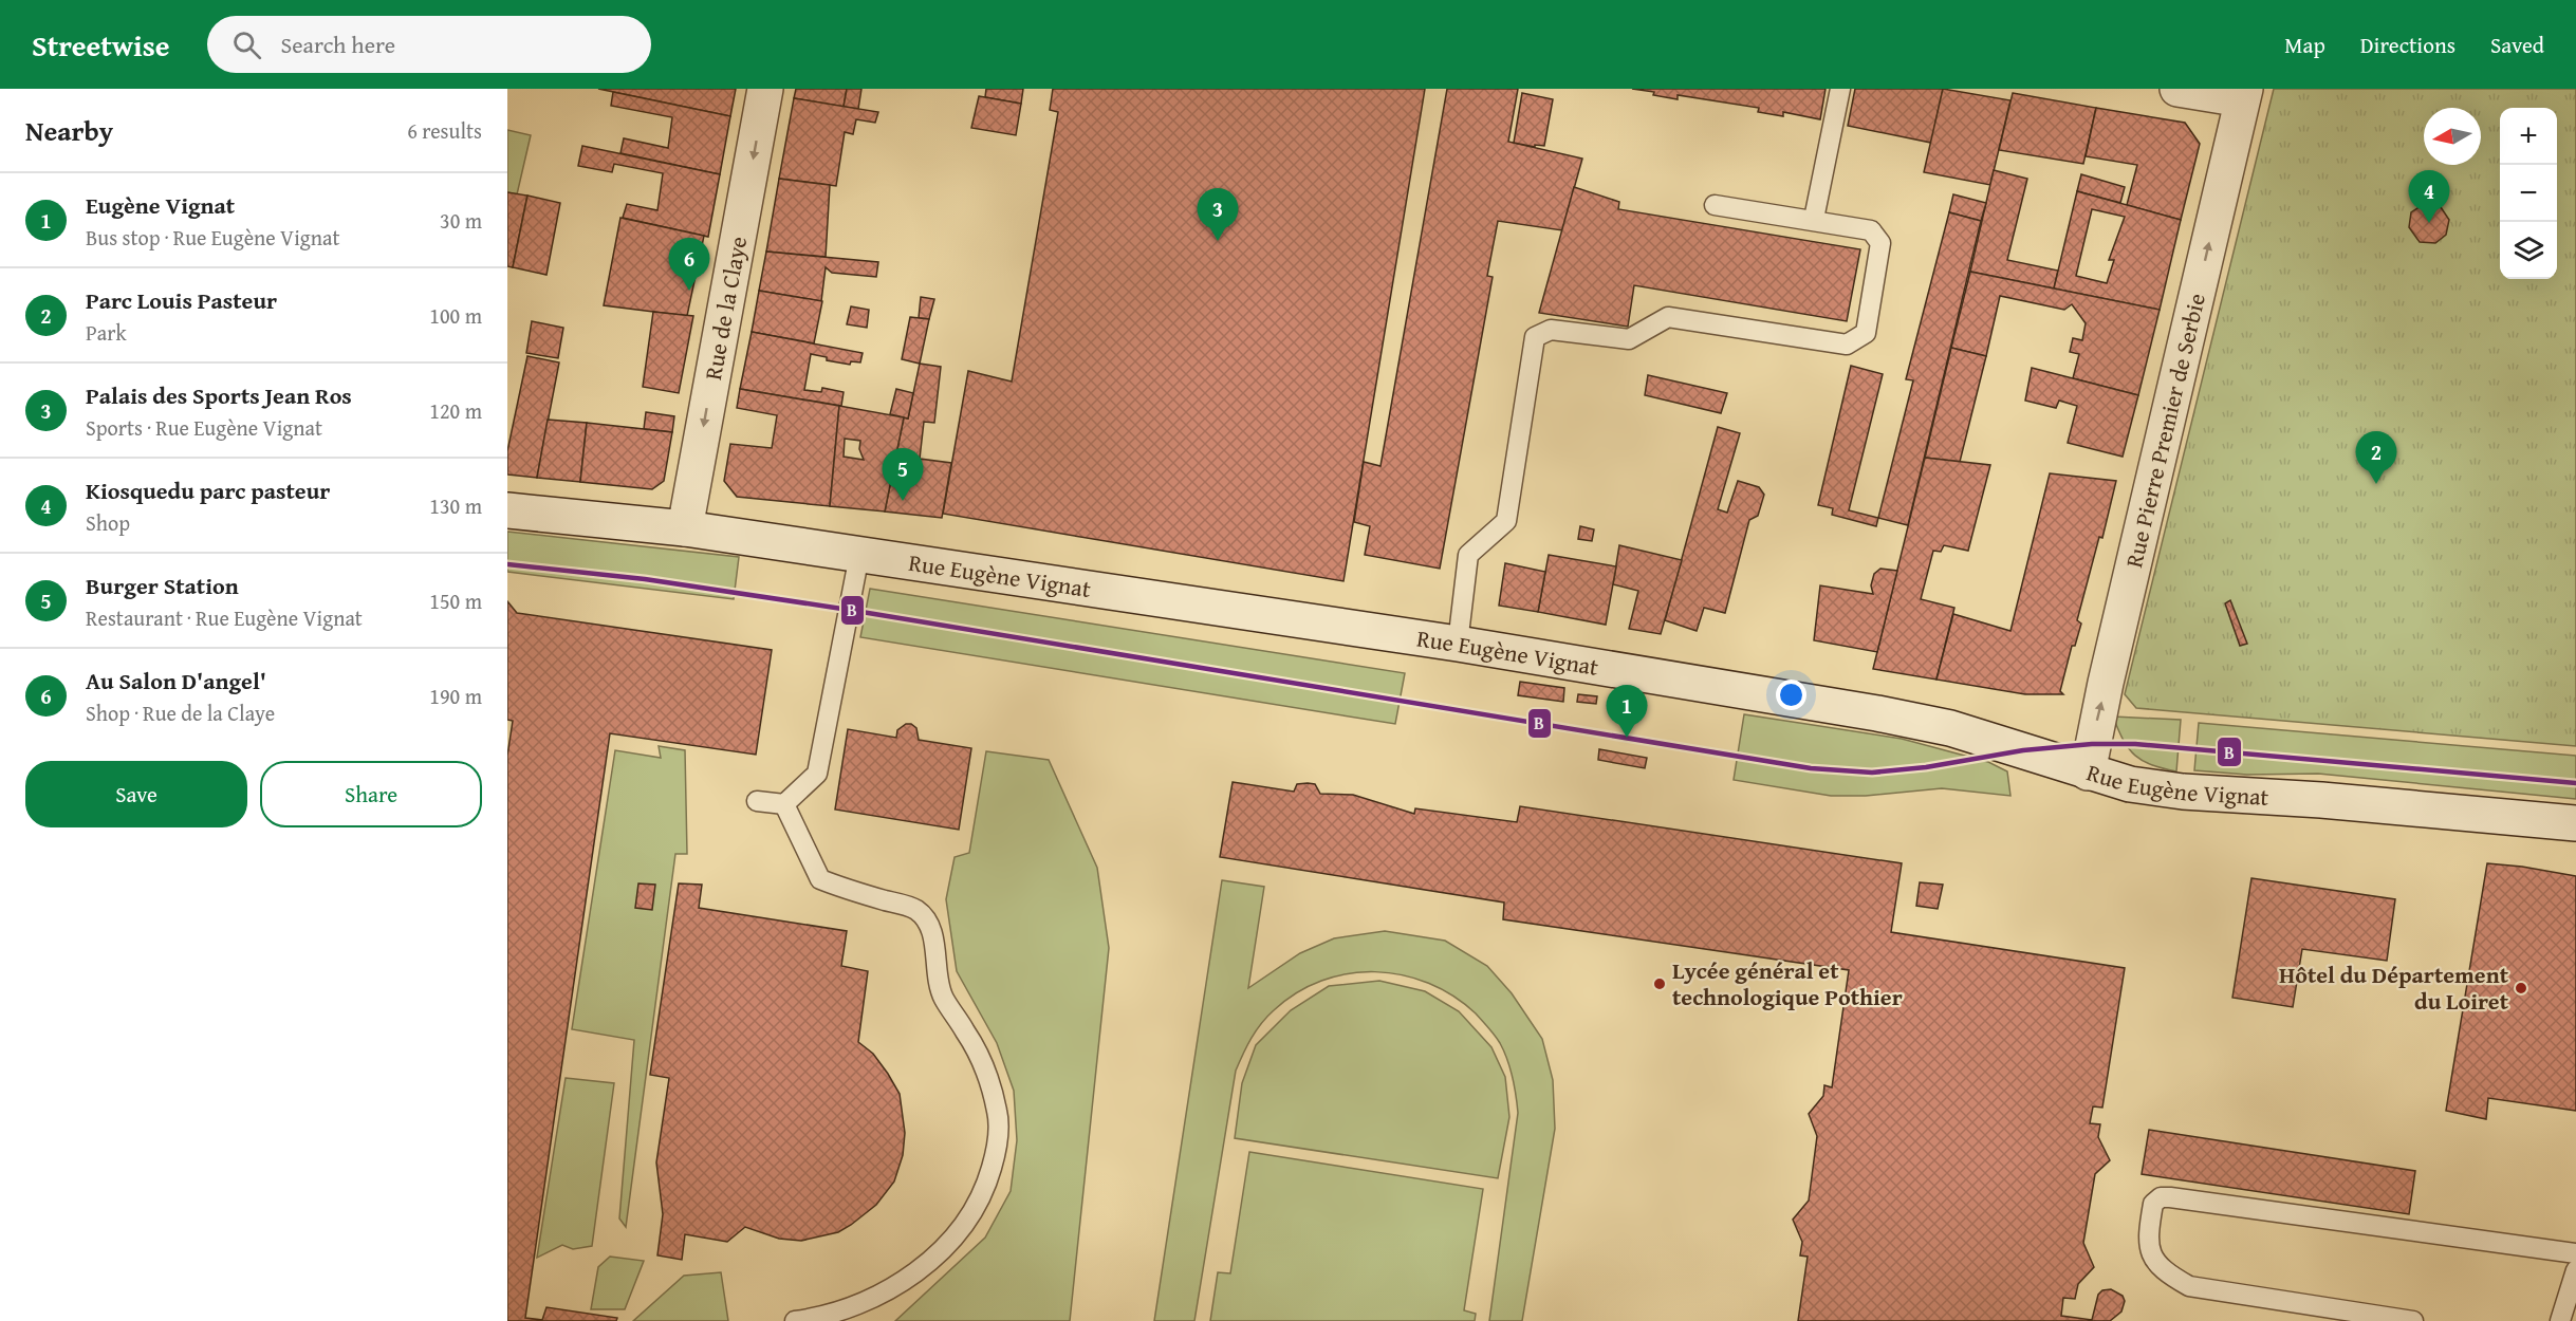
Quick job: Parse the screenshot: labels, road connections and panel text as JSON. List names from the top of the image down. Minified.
{"streets":{"street":["Rue de la Claye","Rue Pierre Premier de Serbie","Rue Eugène Vignat"]},"crossings":[["Rue de la Claye","Rue Eugène Vignat"],["Rue Pierre Premier de Serbie","Rue Eugène Vignat"]],"one_way":["Rue de la Claye","Rue Pierre Premier de Serbie"],"places":["Lycée général et technologique Pothier","Hôtel du Département du Loiret"],"lines":["transit line B"],"north":"left","page":{"header":"Streetwise","search":"Search here","nav":["Map","Directions","Saved"],"heading":["Nearby","6 results"],"map_buttons":["+","−"],"pins":["4","3","6","2","5","1"],"list":[{"mark":"1","name":"Eugène Vignat","note":"Bus stop · Rue Eugène Vignat","value":"30 m"},{"mark":"2","name":"Parc Louis Pasteur","note":"Park","value":"100 m"},{"mark":"3","name":"Palais des Sports Jean Ros","note":"Sports · Rue Eugène Vignat","value":"120 m"},{"mark":"4","name":"Kiosquedu parc pasteur","note":"Shop","value":"130 m"},{"mark":"5","name":"Burger Station","note":"Restaurant · Rue Eugène Vignat","value":"150 m"},{"mark":"6","name":"Au Salon D'angel'","note":"Shop · Rue de la Claye","value":"190 m"}],"buttons":["Save","Share"]}}
